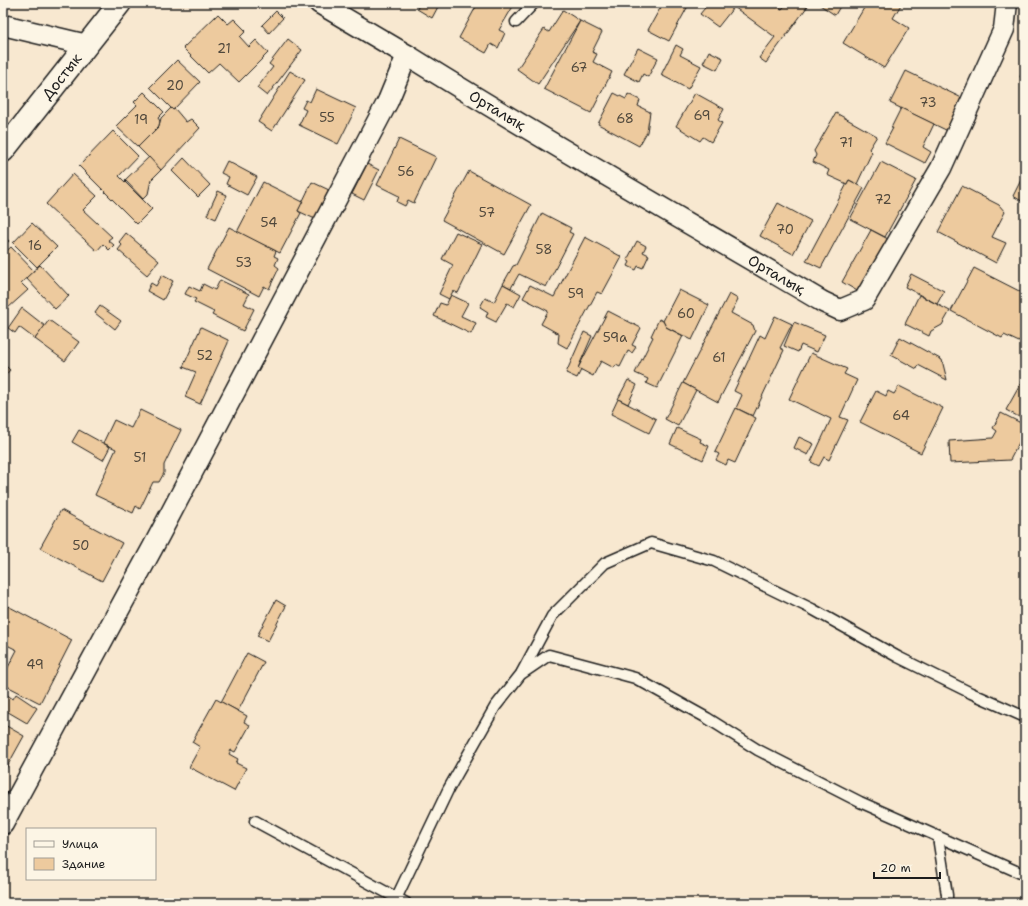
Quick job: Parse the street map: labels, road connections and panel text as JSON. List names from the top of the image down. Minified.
{"streets":{"street":["Достык","Орталық"]},"house_numbers":["21","67","20","73","69","55","68","19","71","56","72","57","54","70","16","58","53","59","60","59а","52","61","64","51","50","49"],"legend":["Улица","Здание"],"scale_bar":"20 m"}
